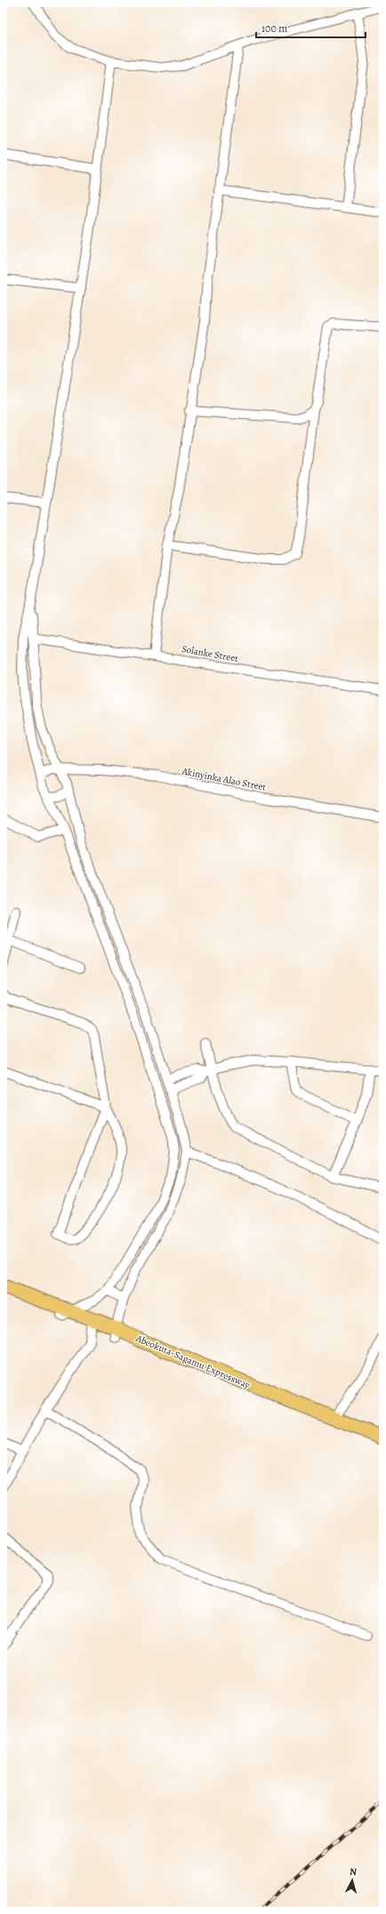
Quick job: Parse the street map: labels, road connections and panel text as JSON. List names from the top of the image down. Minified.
{"streets":{"highway":["Abeokuta-Sagamu Expressway"],"street":["Solanke Street","Akinyinka Alao Street"]},"scale_bar":"100 m","north":"top"}
